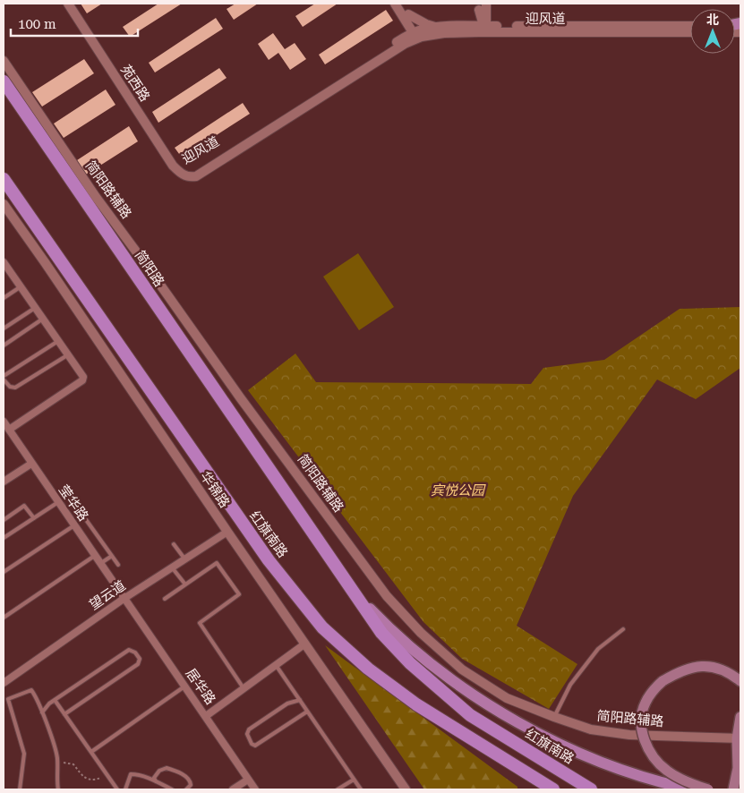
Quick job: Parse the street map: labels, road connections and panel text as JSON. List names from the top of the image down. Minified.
{"streets":{"highway":["简阳路","红旗南路"],"street":["迎风道","苑西路","简阳路辅路","华锦路","莹华路","望云道","居华路"]},"crossings":[["迎风道","苑西路"],["简阳路","红旗南路"],["华锦路","望云道"],["莹华路","望云道"],["莹华路","居华路"],["望云道","居华路"]],"parks":["宾悦公园"],"scale_bar":"100 m","north":"top"}
